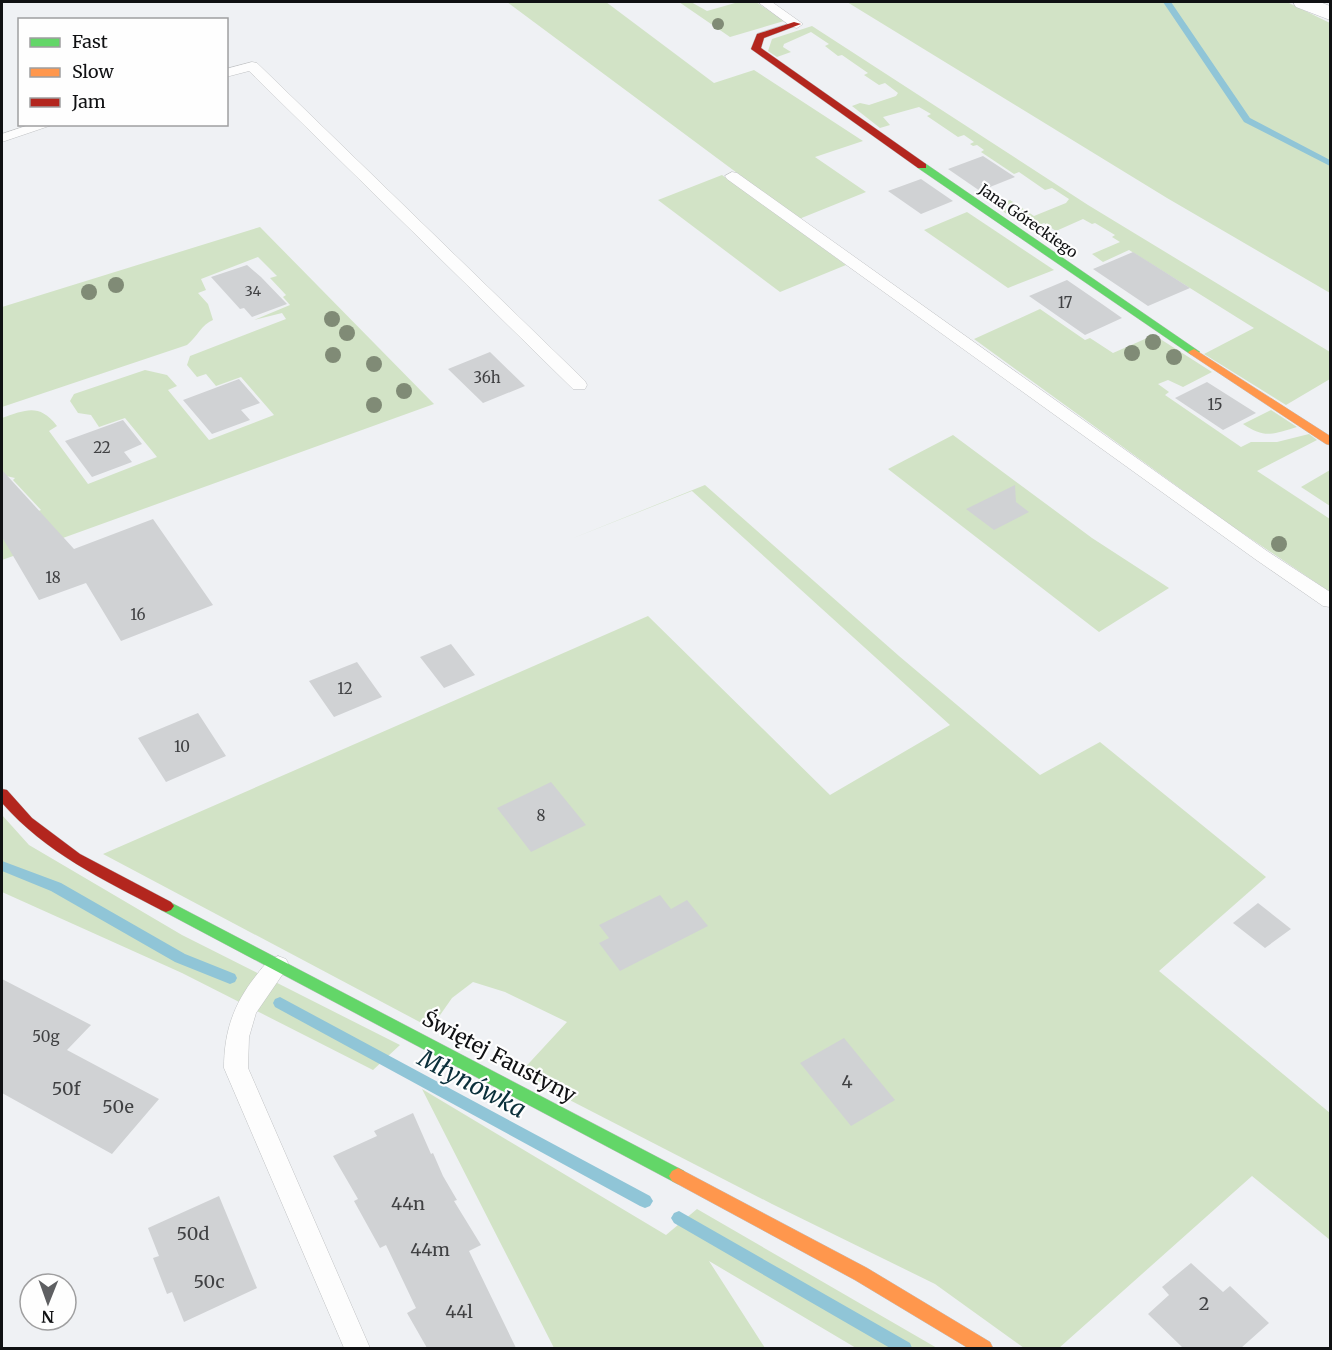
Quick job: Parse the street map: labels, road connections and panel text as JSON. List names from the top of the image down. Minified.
{"streets":{"street":["Jana Góreckiego","Świętej Faustyny"]},"water":["Młynówka"],"house_numbers":["34","17","36h","15","22","18","16","12","10","8","50g","4","50f","50e","44n","50d","44m","50c","2","44l"],"legend":["Fast","Slow","Jam"],"north":"bottom"}
